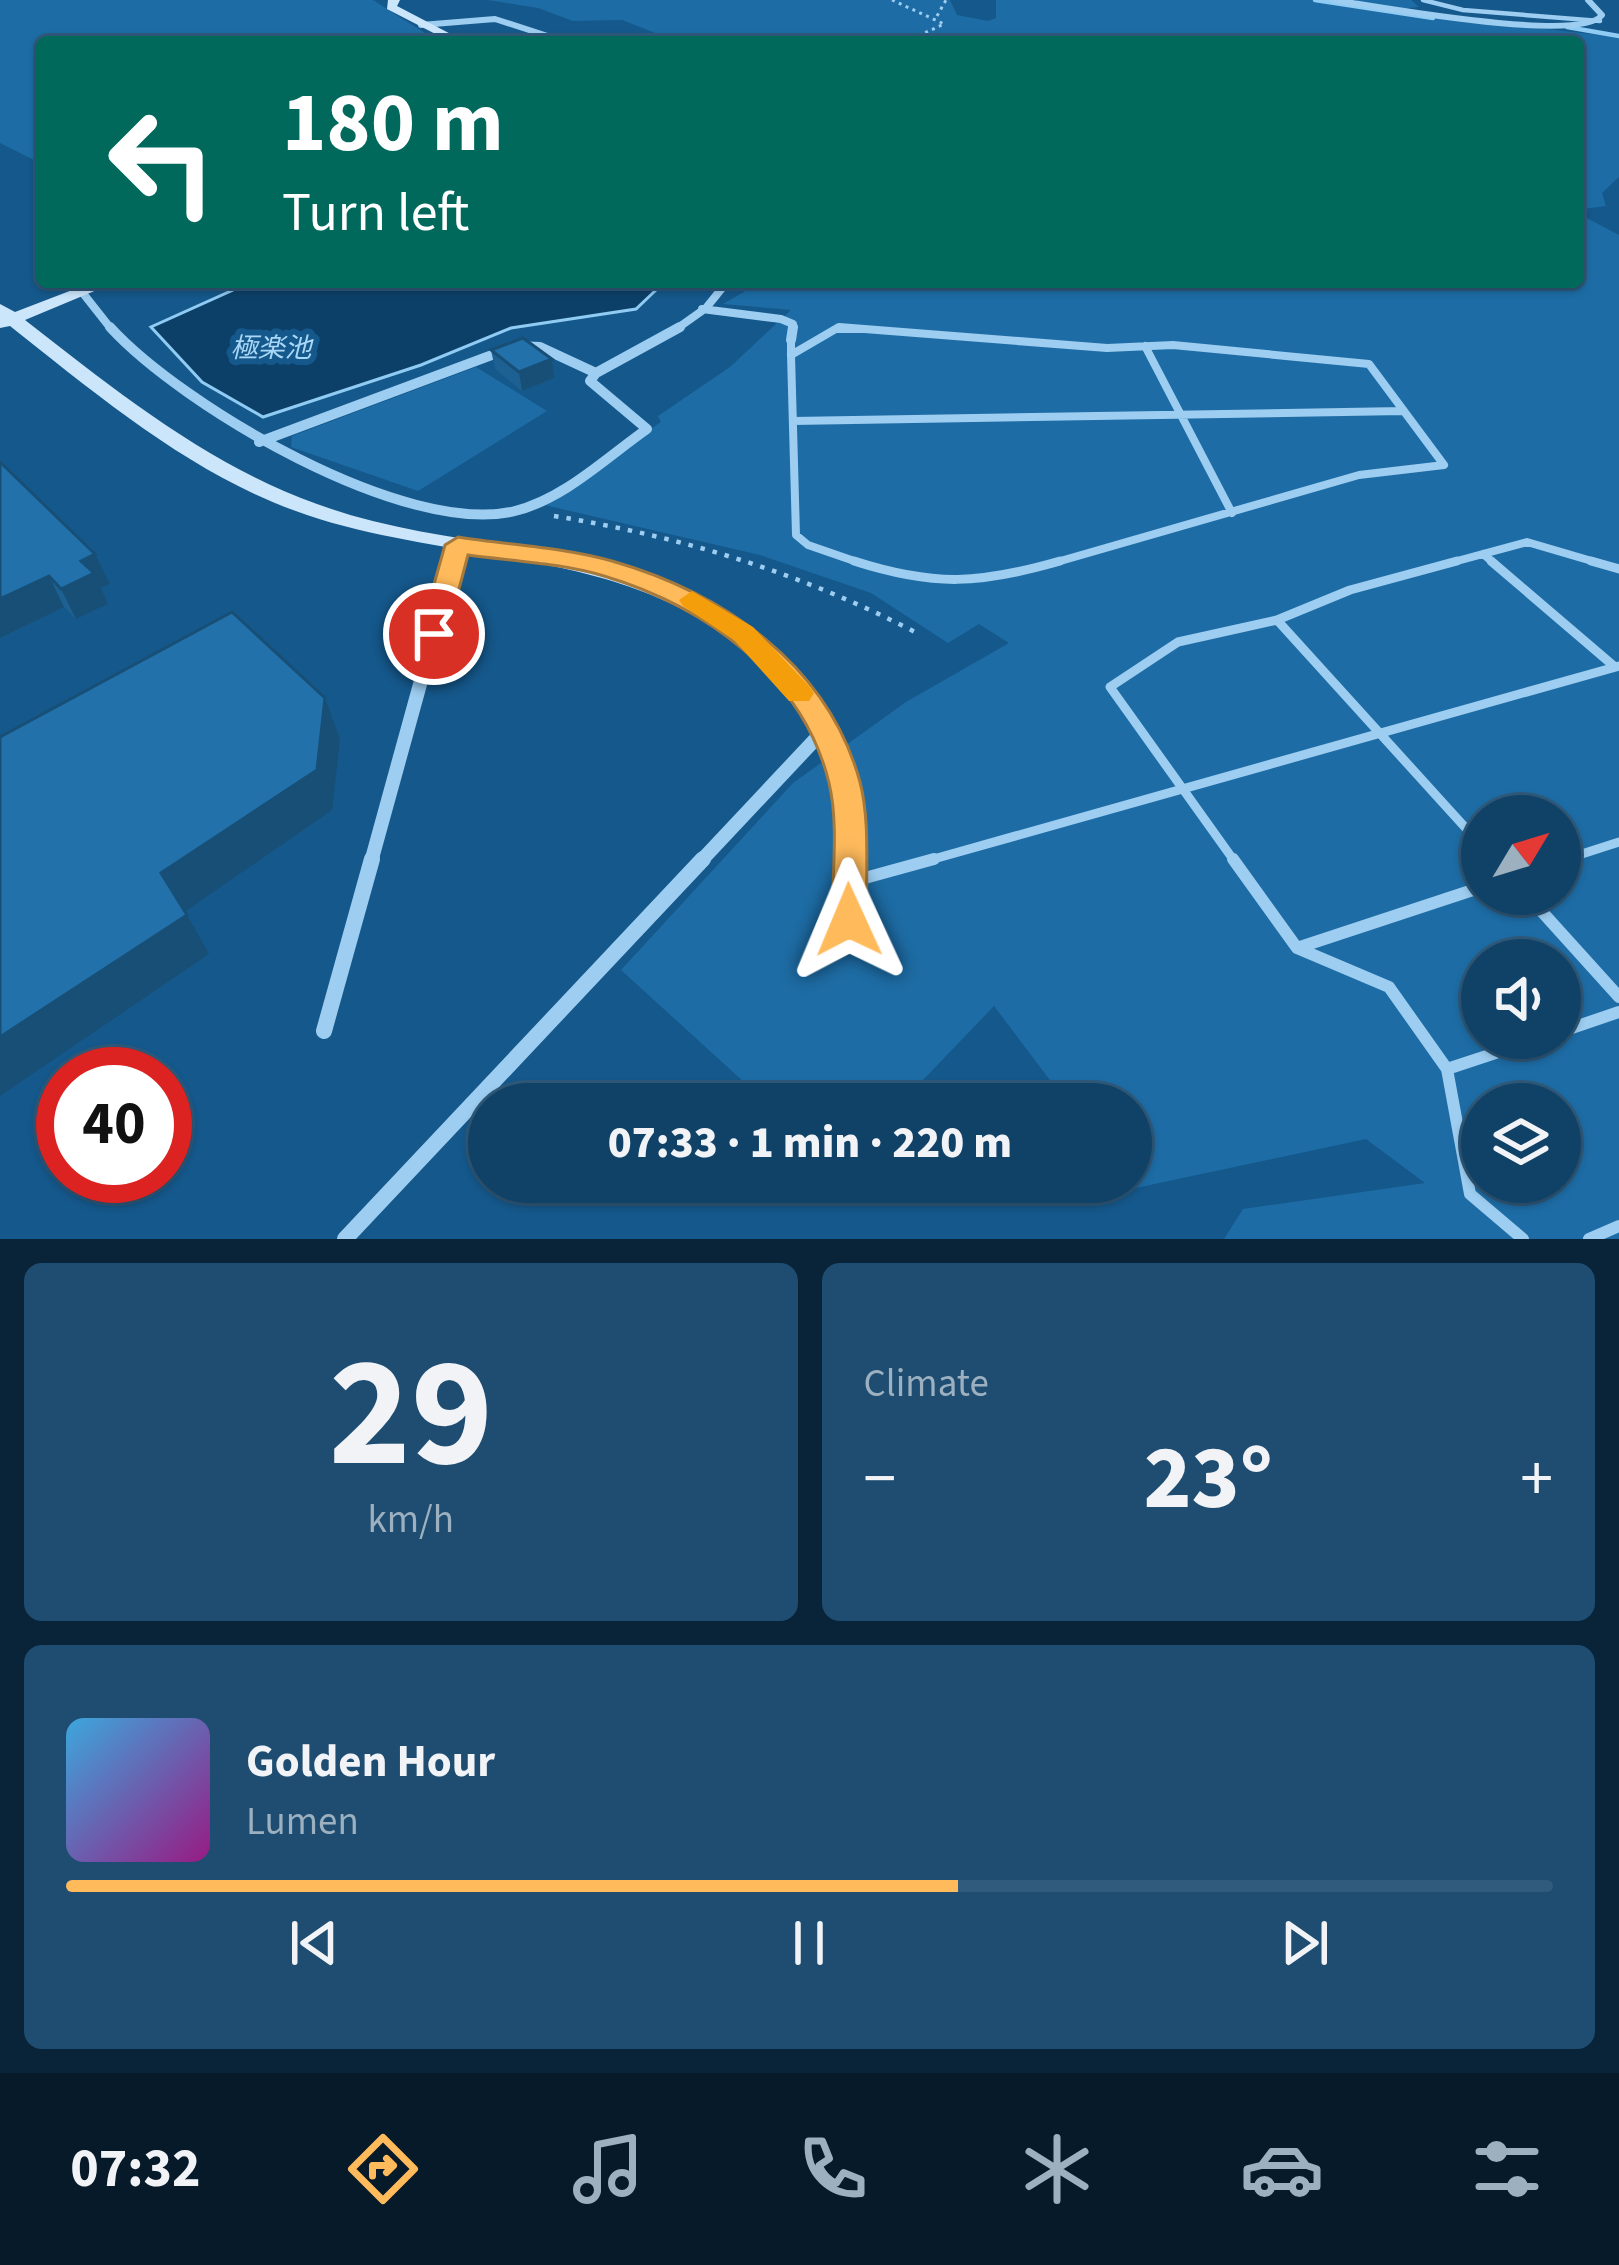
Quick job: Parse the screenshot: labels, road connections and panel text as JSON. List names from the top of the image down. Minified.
{"water":["極楽池"],"north":"top right","page":{"turn":["180 m","Turn left"],"limit":"40","trip":"07:33 · 1 min · 220 m","tile":[["29","km/h"],"Climate"],"heat":["−","23°","+"],"song":["Golden Hour","Lumen"],"tabs":"07:32"}}
